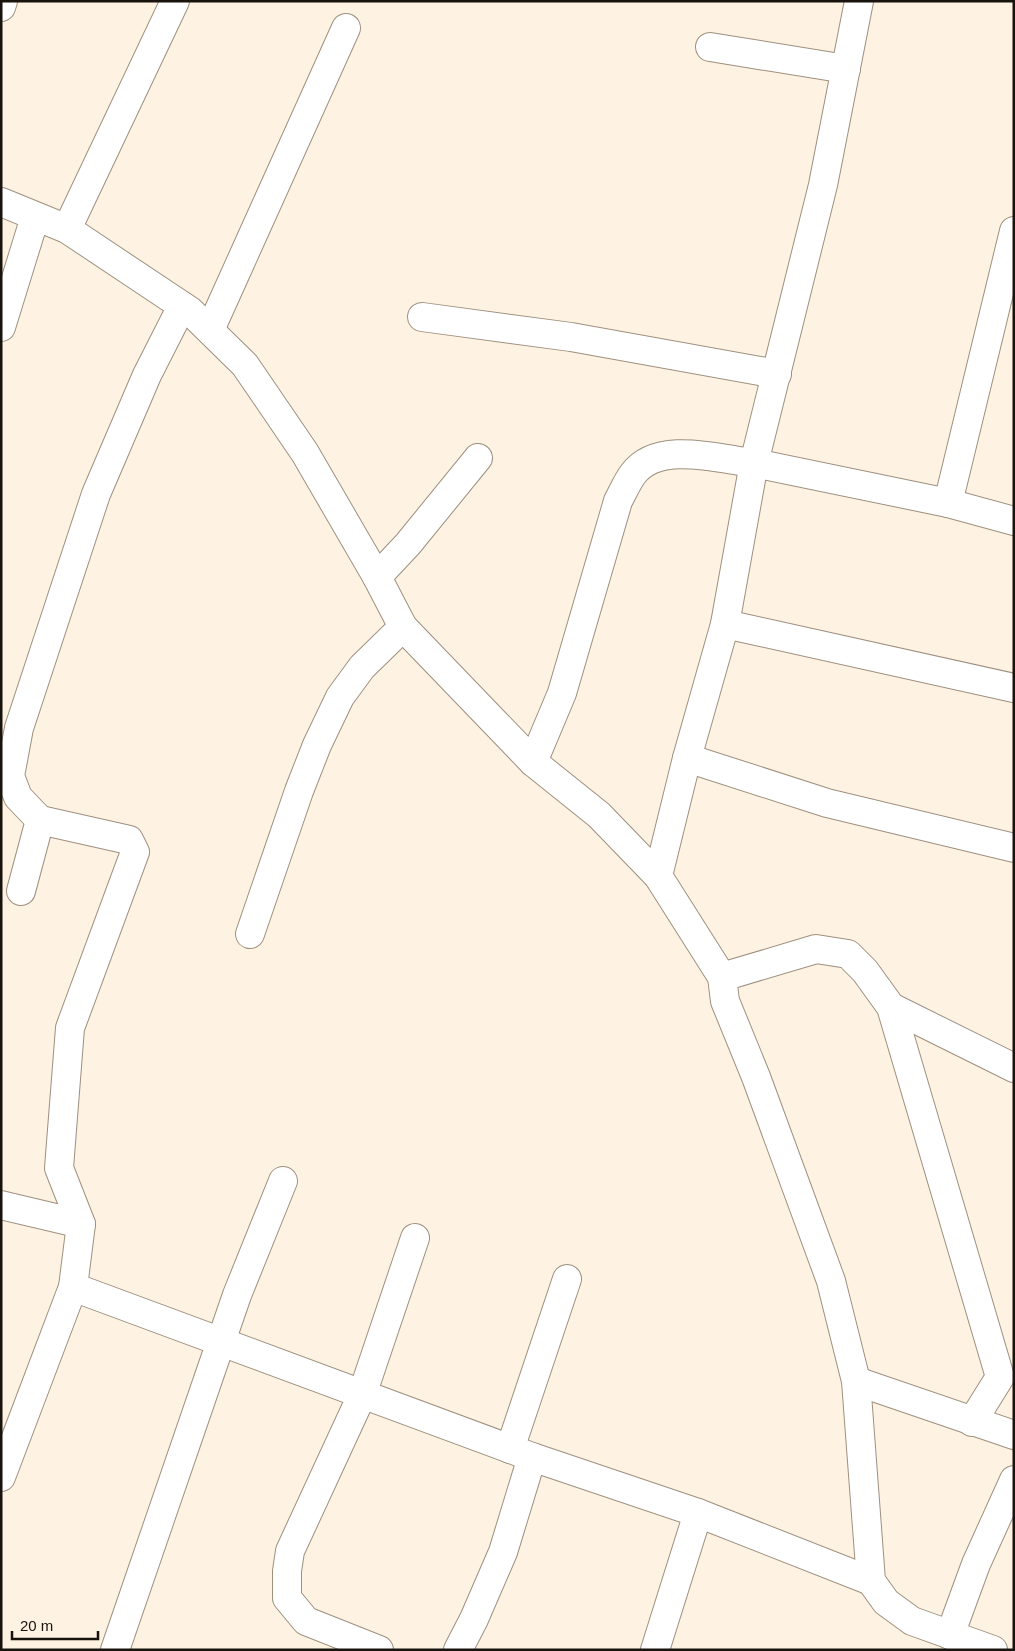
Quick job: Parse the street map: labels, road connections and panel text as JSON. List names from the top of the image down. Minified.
{"scale_bar":"20 m"}
